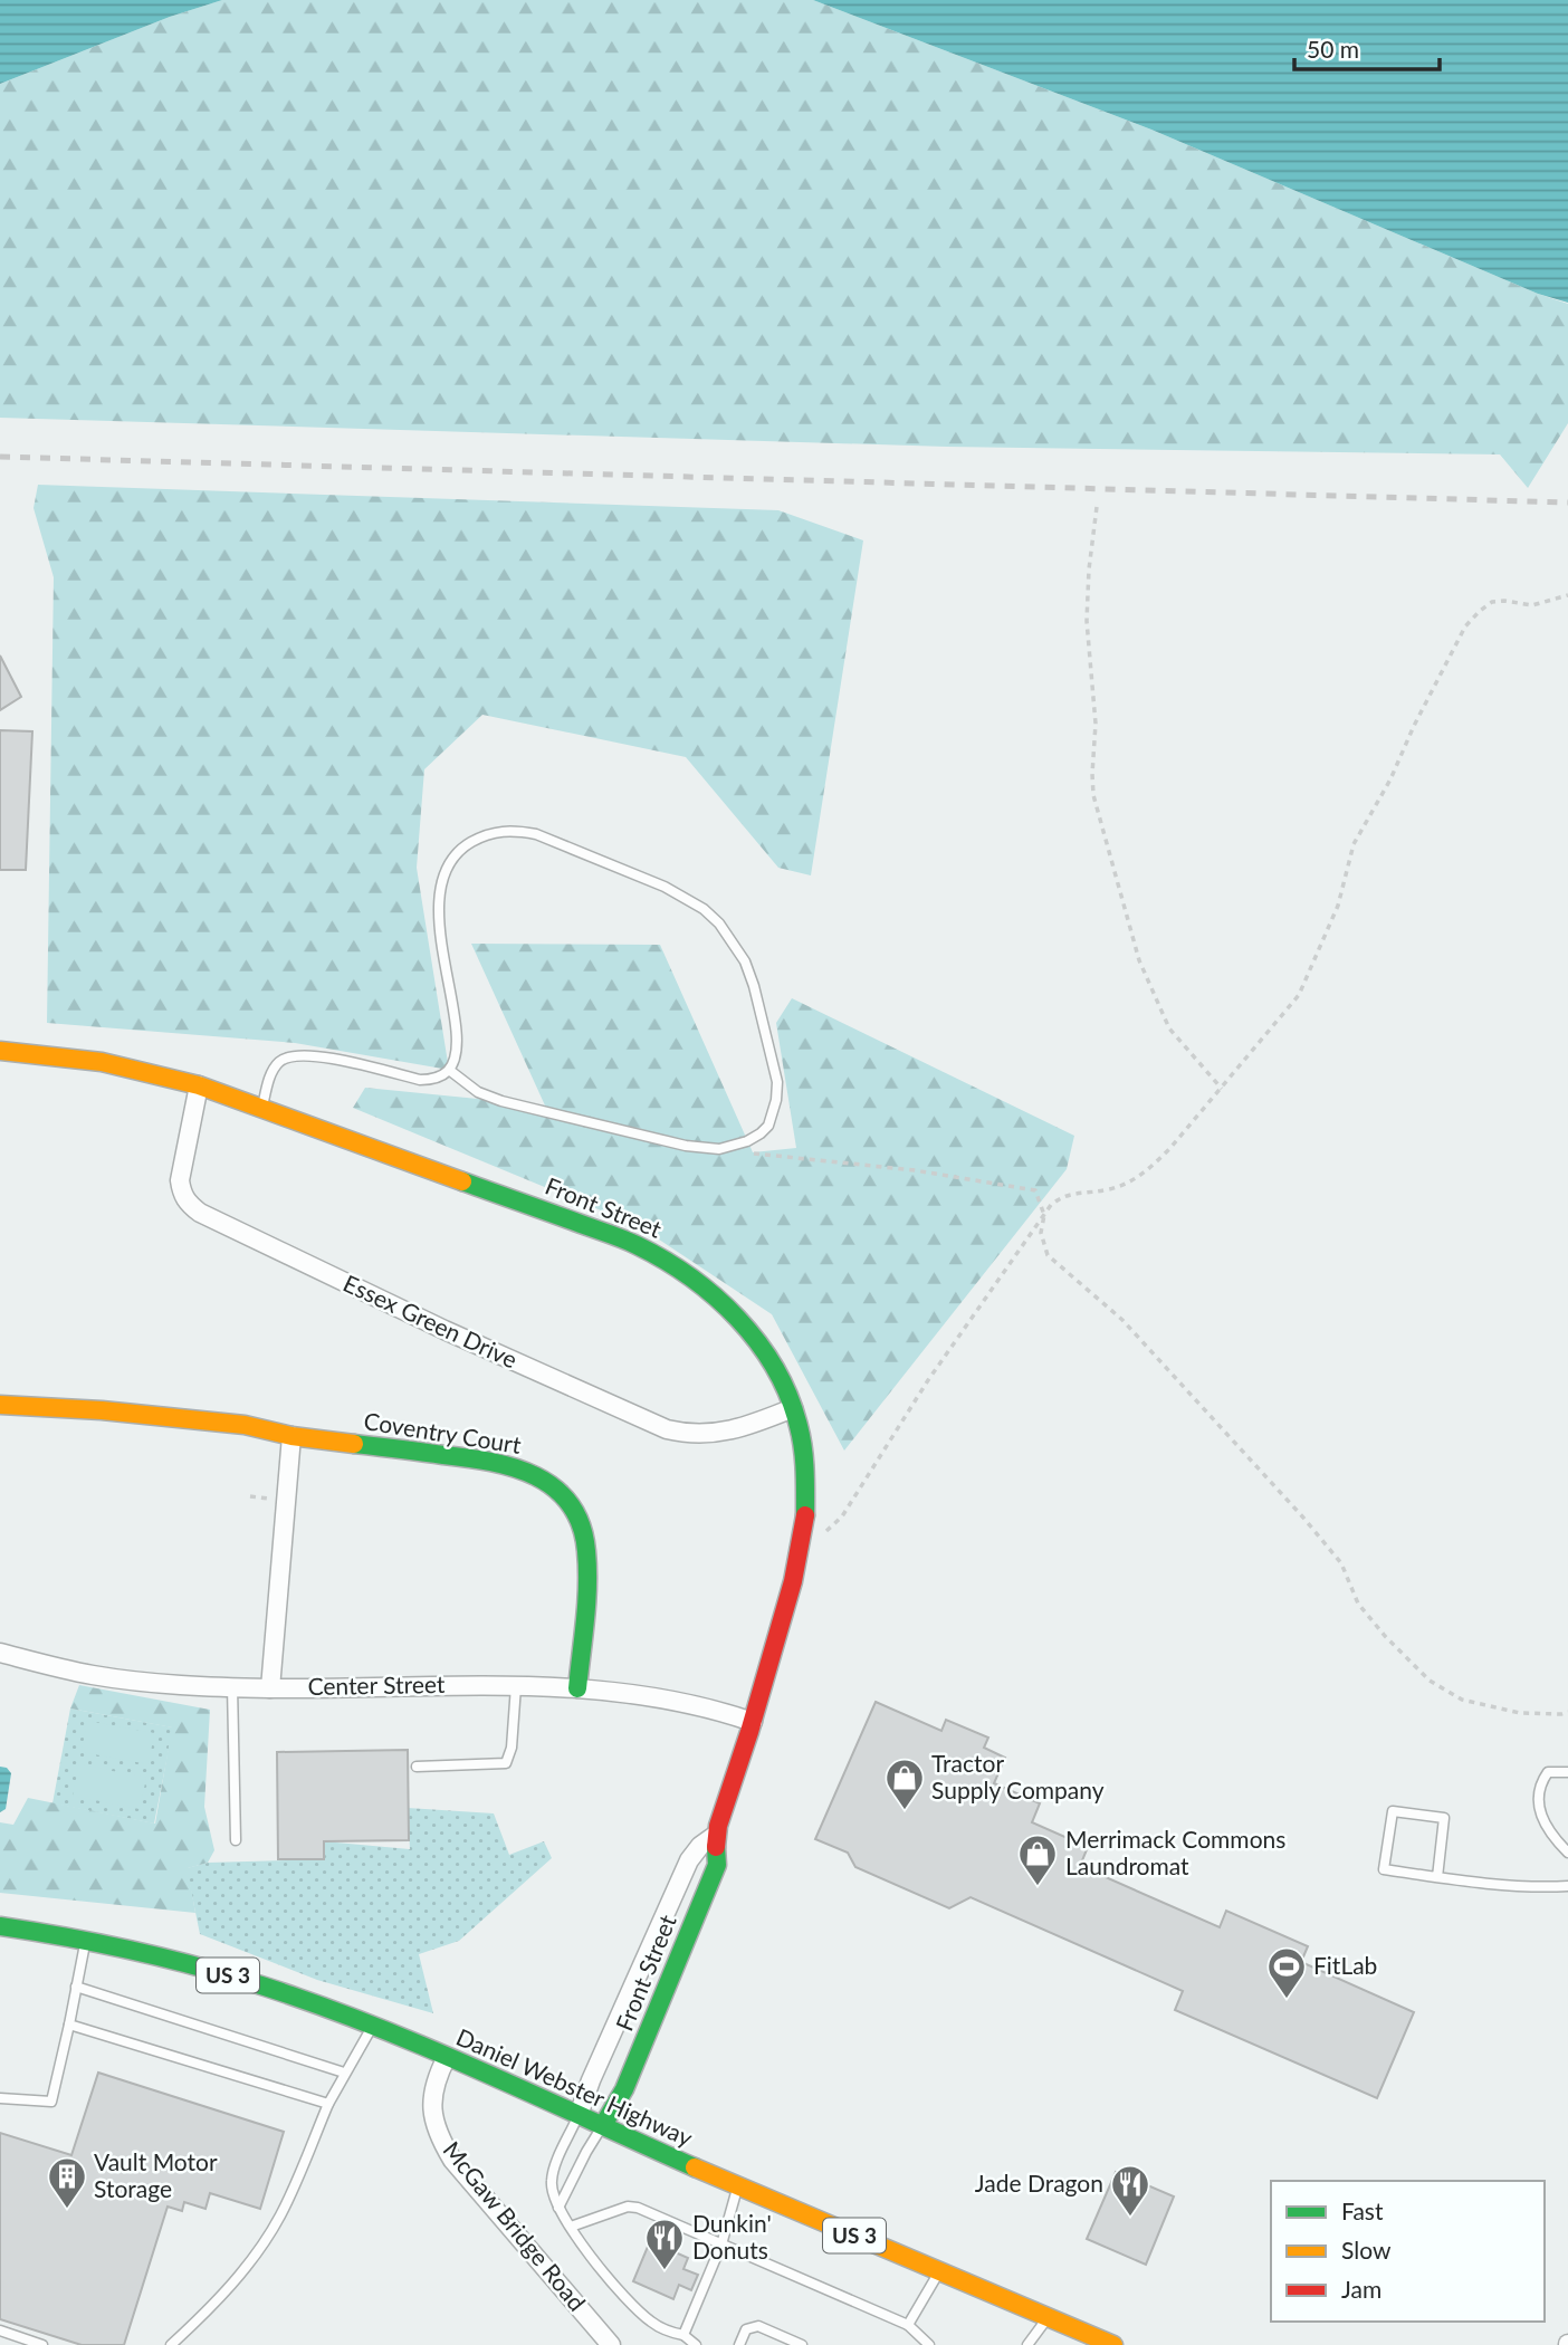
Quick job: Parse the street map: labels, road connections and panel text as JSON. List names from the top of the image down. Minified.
{"streets":{"street":["Front Street","Essex Green Drive","Coventry Court","Center Street","US 3","Daniel Webster Highway","McGaw Bridge Road"]},"crossings":[["Front Street","Essex Green Drive"],["Front Street","Center Street"],["Front Street","Daniel Webster Highway"],["Coventry Court","Center Street"],["Daniel Webster Highway","McGaw Bridge Road"]],"places":{"shop":["Tractor Supply Company","Merrimack Commons Laundromat"],"sports":["FitLab"],"building":["Vault Motor Storage"],"restaurant":["Jade Dragon","Dunkin' Donuts"]},"legend":["Fast","Slow","Jam"],"scale_bar":"50 m"}
